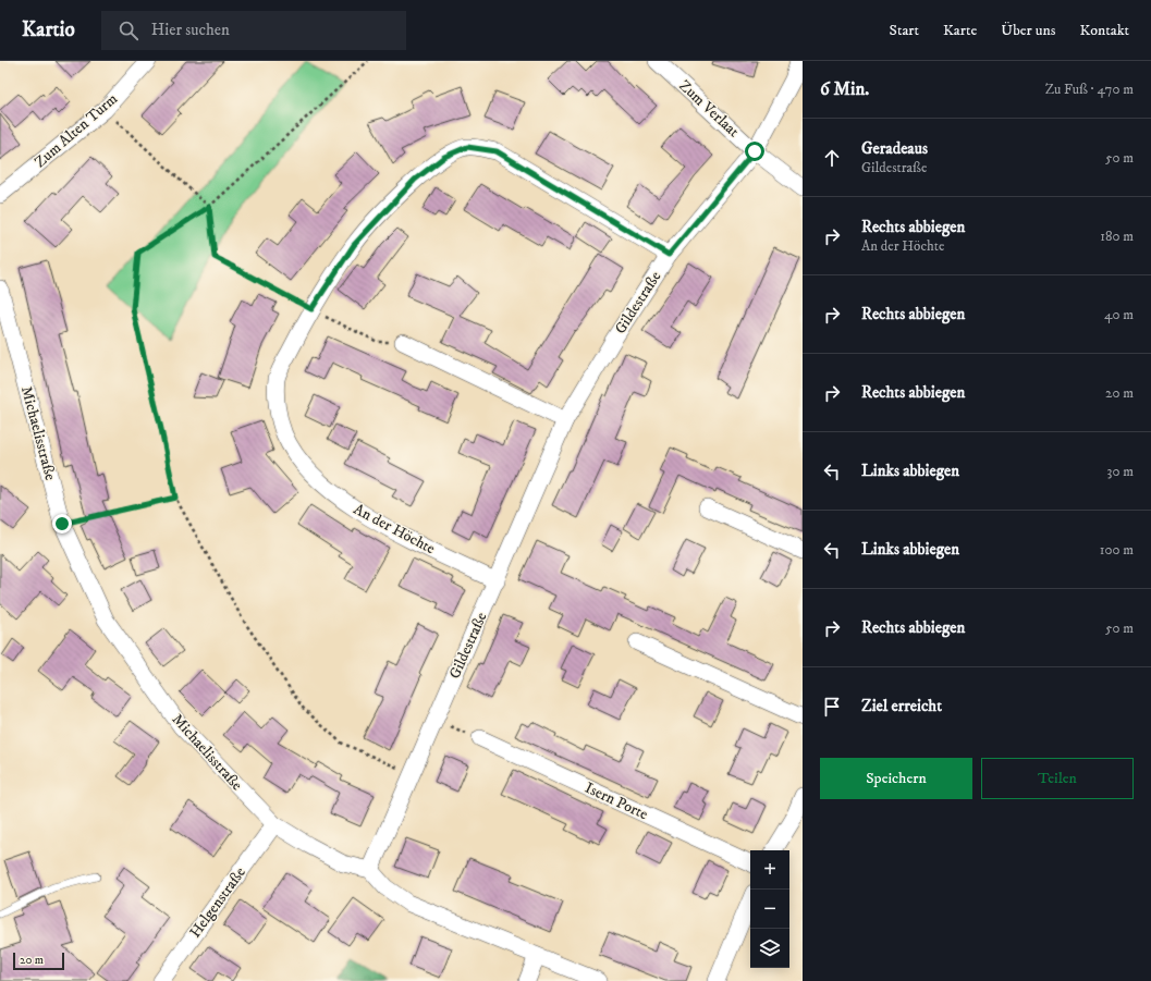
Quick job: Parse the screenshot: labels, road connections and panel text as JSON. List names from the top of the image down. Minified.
{"streets":{"street":["Zum Verlaat","Zum Alten Turm","Gildestraße","Michaelisstraße","An der Höchte","Isern Porte","Helgenstraße"]},"crossings":[["Zum Verlaat","Gildestraße"],["Gildestraße","Michaelisstraße"],["Gildestraße","An der Höchte"],["Michaelisstraße","Helgenstraße"]],"scale_bar":"20 m","page":{"header":"Kartio","search":"Hier suchen","nav":["Start","Karte","Über uns","Kontakt"],"heading":["6 Min.","Zu Fuß · 470 m"],"list":[["Geradeaus","Gildestraße","50 m"],["Rechts abbiegen","An der Höchte","180 m"],["Rechts abbiegen","40 m"],["Rechts abbiegen","20 m"],["Links abbiegen","30 m"],["Links abbiegen","100 m"],["Rechts abbiegen","50 m"],"Ziel erreicht"],"buttons":["Speichern","Teilen"],"map_buttons":["+","−"],"scale":"20 m"}}
